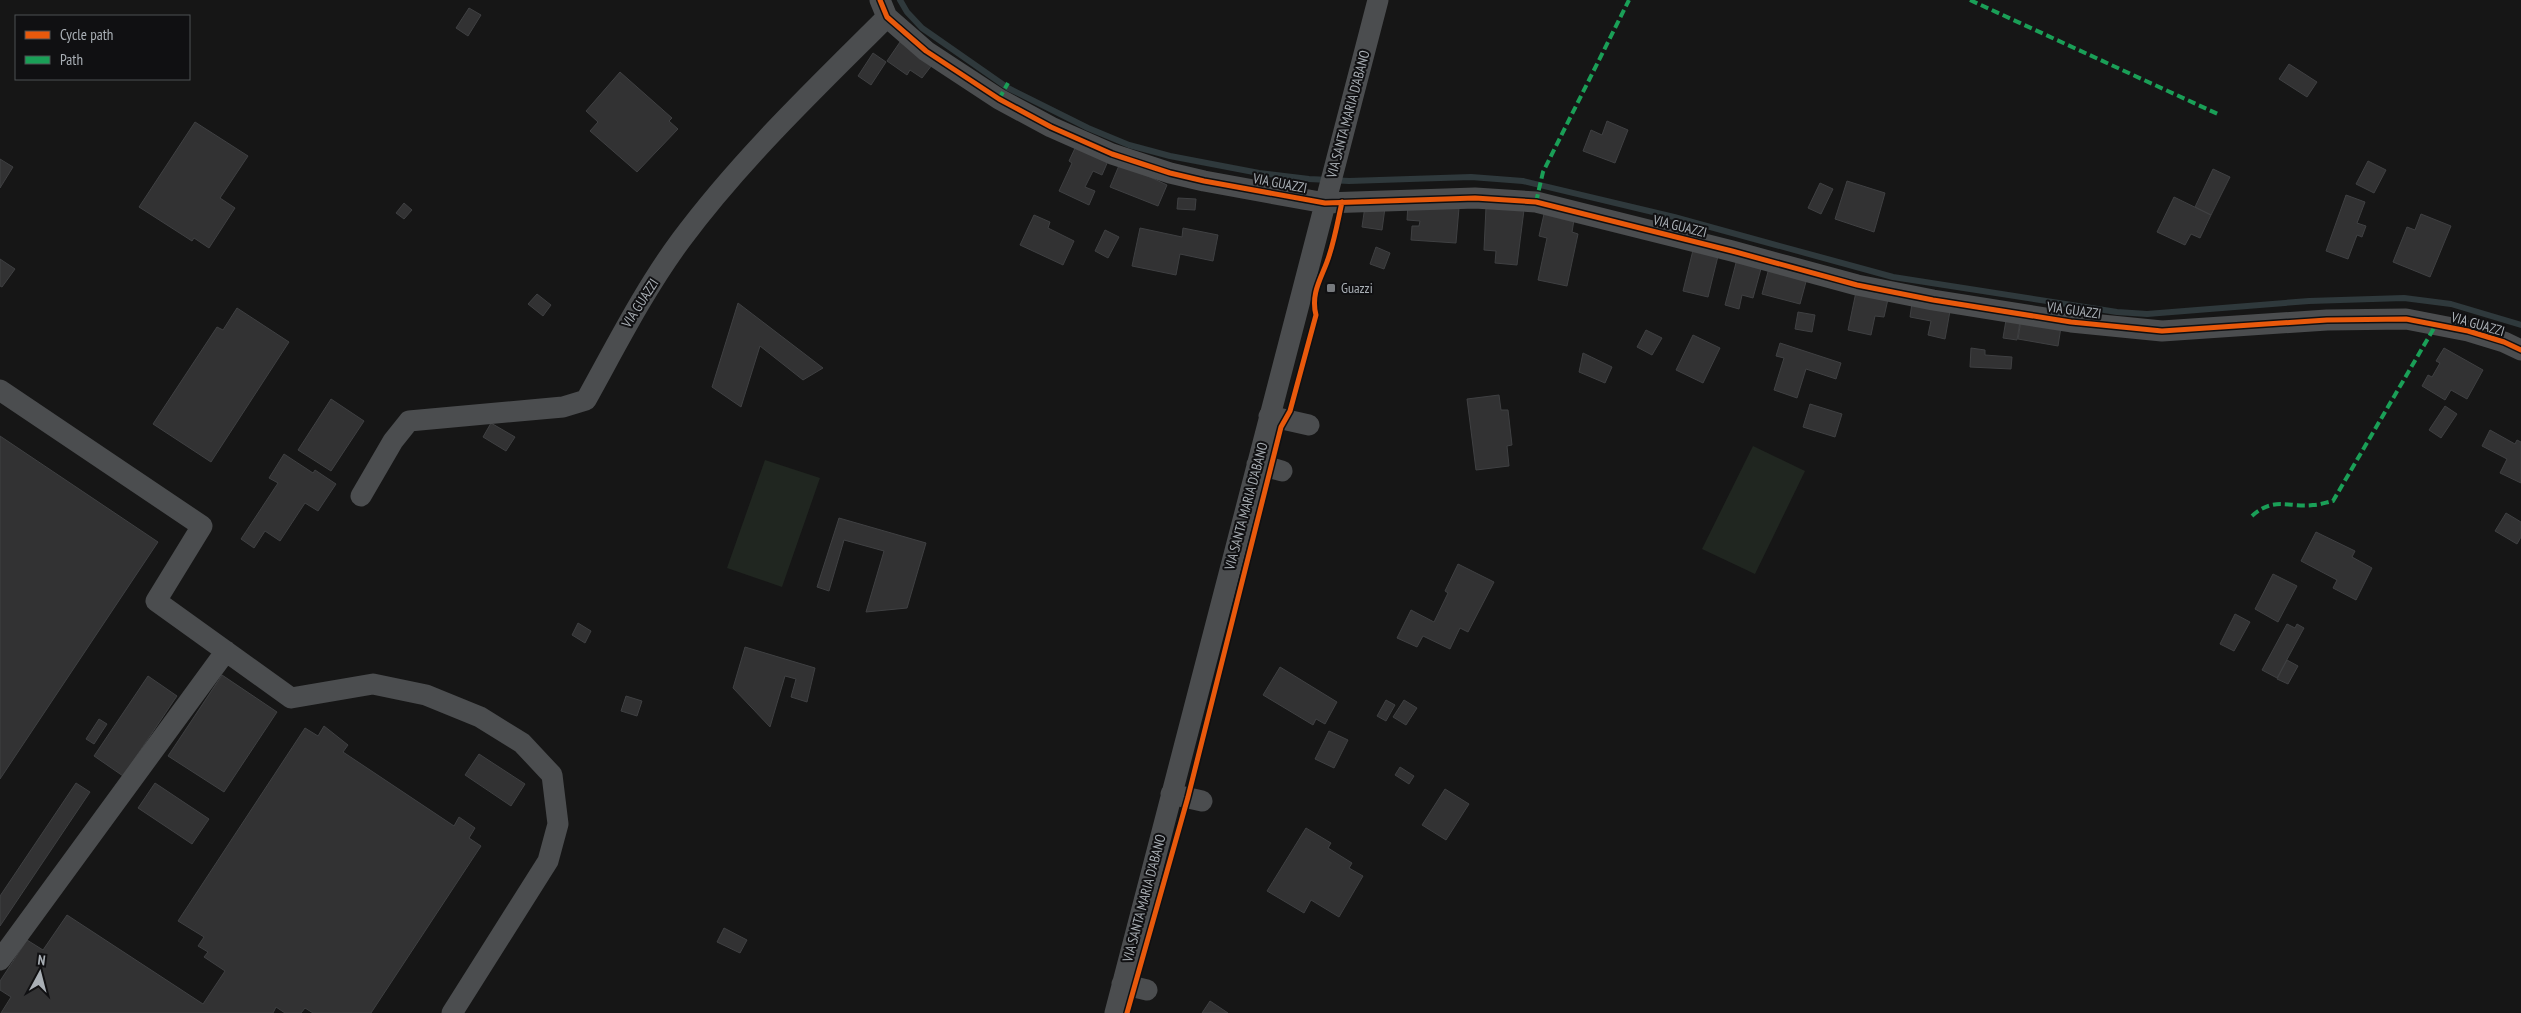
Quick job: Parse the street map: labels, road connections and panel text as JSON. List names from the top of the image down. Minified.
{"streets":{"street":["VIA SANTA MARIA D'ABANO","VIA GUAZZI"]},"crossings":[["VIA SANTA MARIA D'ABANO","VIA GUAZZI"]],"places":{"transit":["Guazzi"]},"legend":["Cycle path","Path"],"north":"top"}
